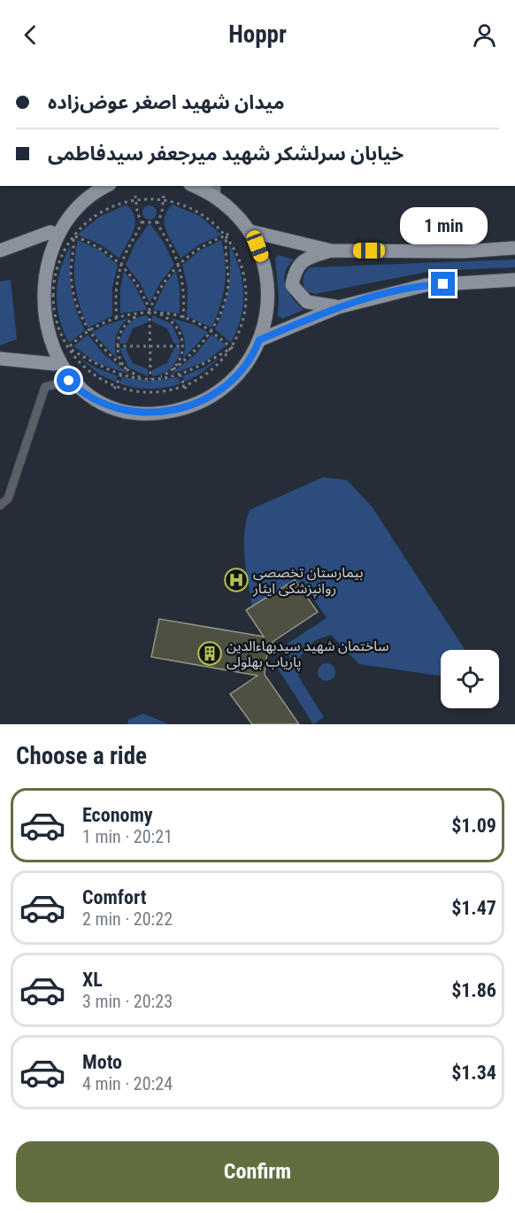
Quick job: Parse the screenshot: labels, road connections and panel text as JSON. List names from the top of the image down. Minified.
{"places":{"hospital":["بیمارستان تخصصی روانپزشکی ایثار"],"building":["ساختمان شهید سیدبهاءالدین پاریاب بهلولی"]},"page":{"header":"Hoppr","banner":["میدان شهید اصغر عوض‌زاده","خیابان سرلشکر شهید میرجعفر سیدفاطمی"],"bubble":"1 min","heading":"Choose a ride","list":[{"name":"Economy","note":"1 min · 20:21","value":"$1.09"},{"name":"Comfort","note":"2 min · 20:22","value":"$1.47"},{"name":"XL","note":"3 min · 20:23","value":"$1.86"},{"name":"Moto","note":"4 min · 20:24","value":"$1.34"}],"buttons":"Confirm"}}
